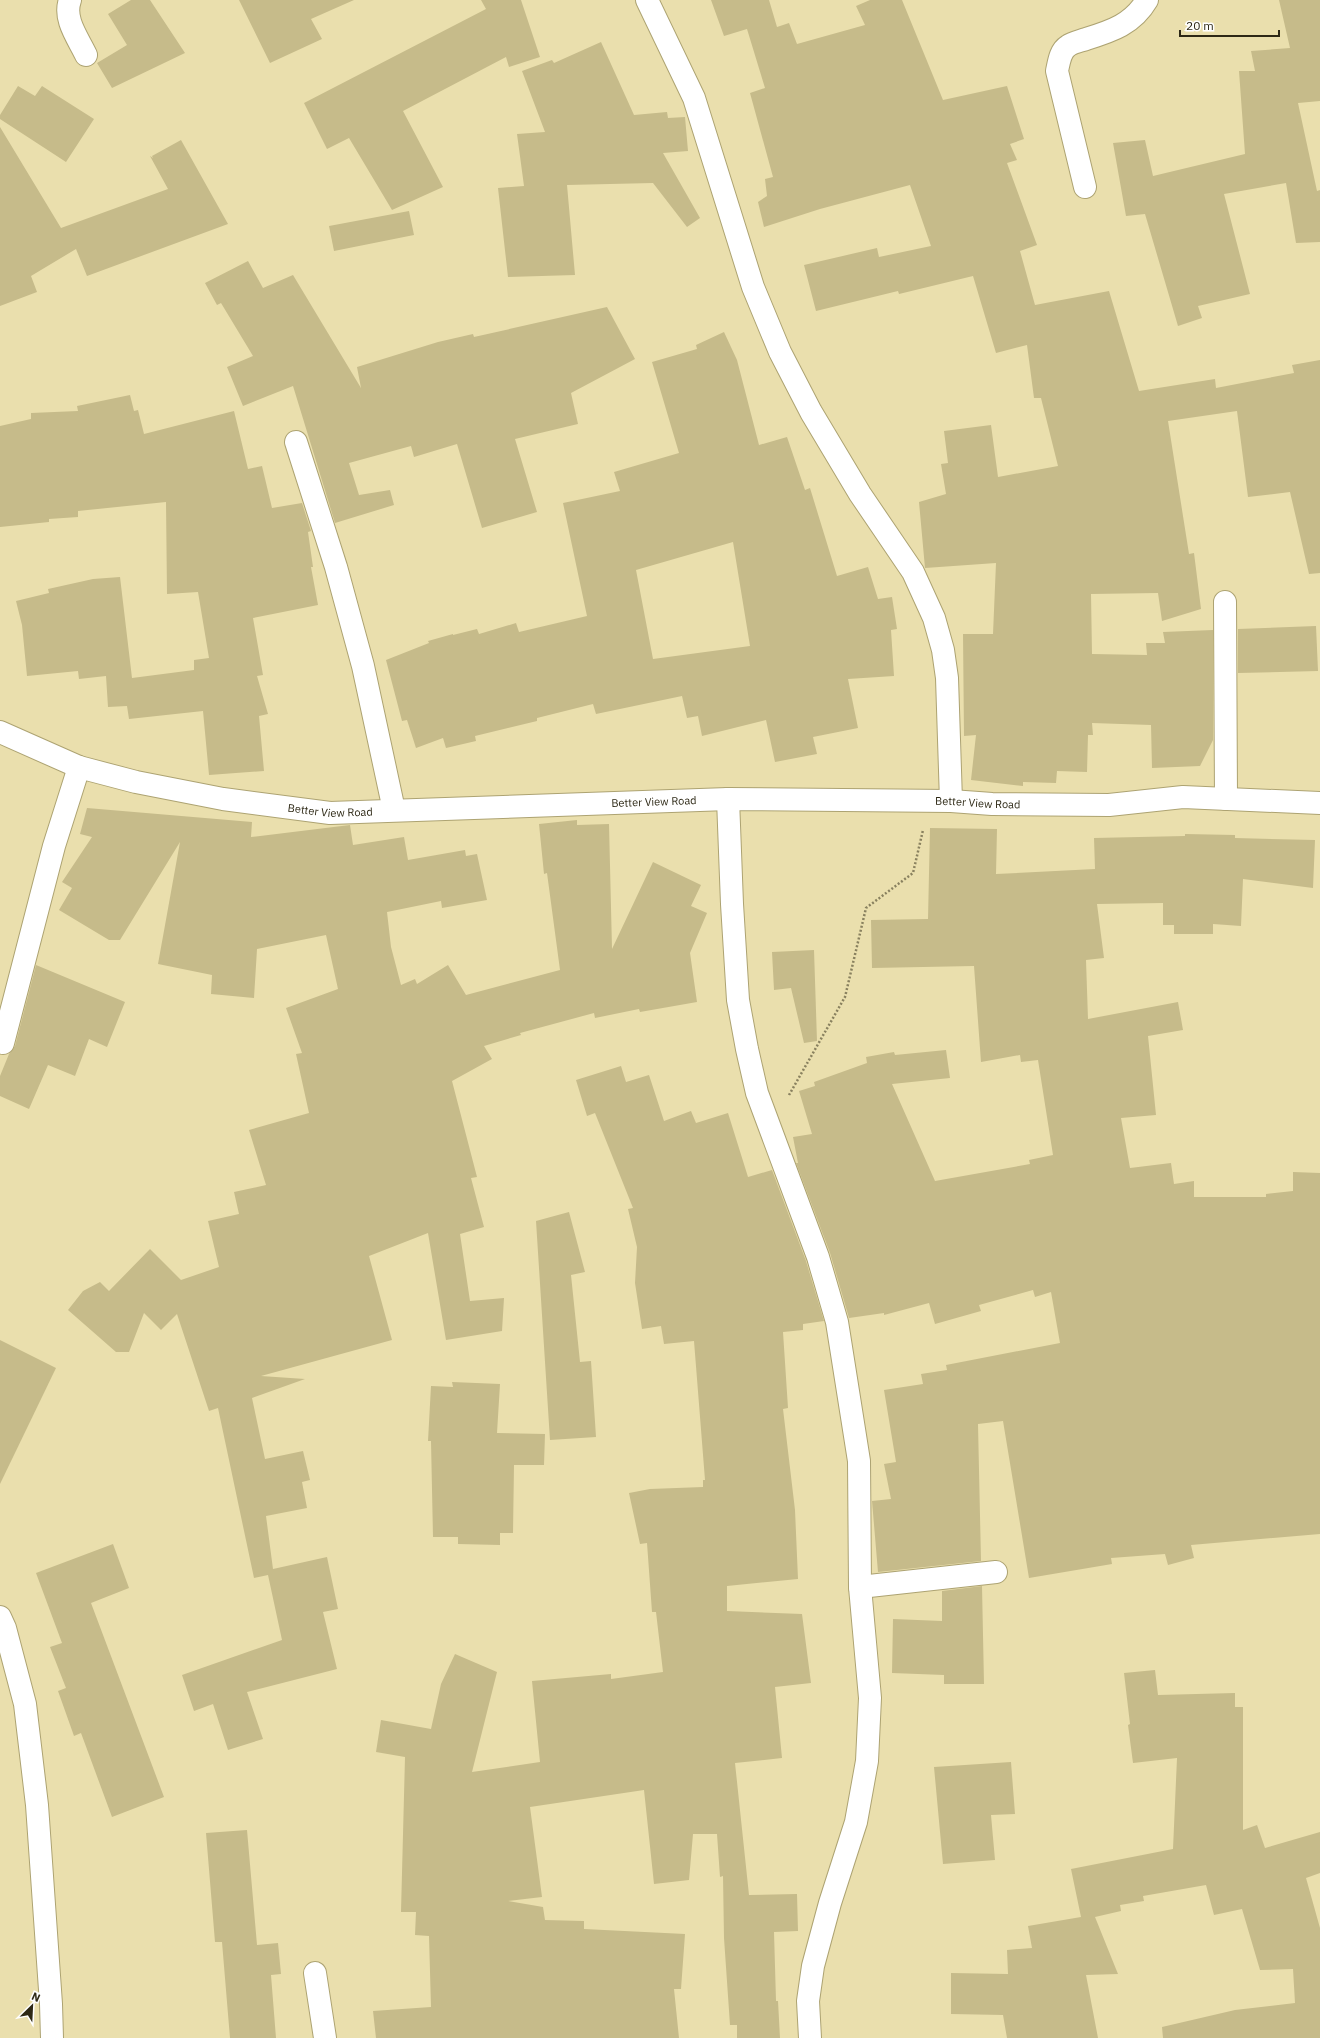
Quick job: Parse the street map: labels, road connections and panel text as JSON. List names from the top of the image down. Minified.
{"streets":{"street":["Better View Road"]},"scale_bar":"20 m","north":"top right"}
